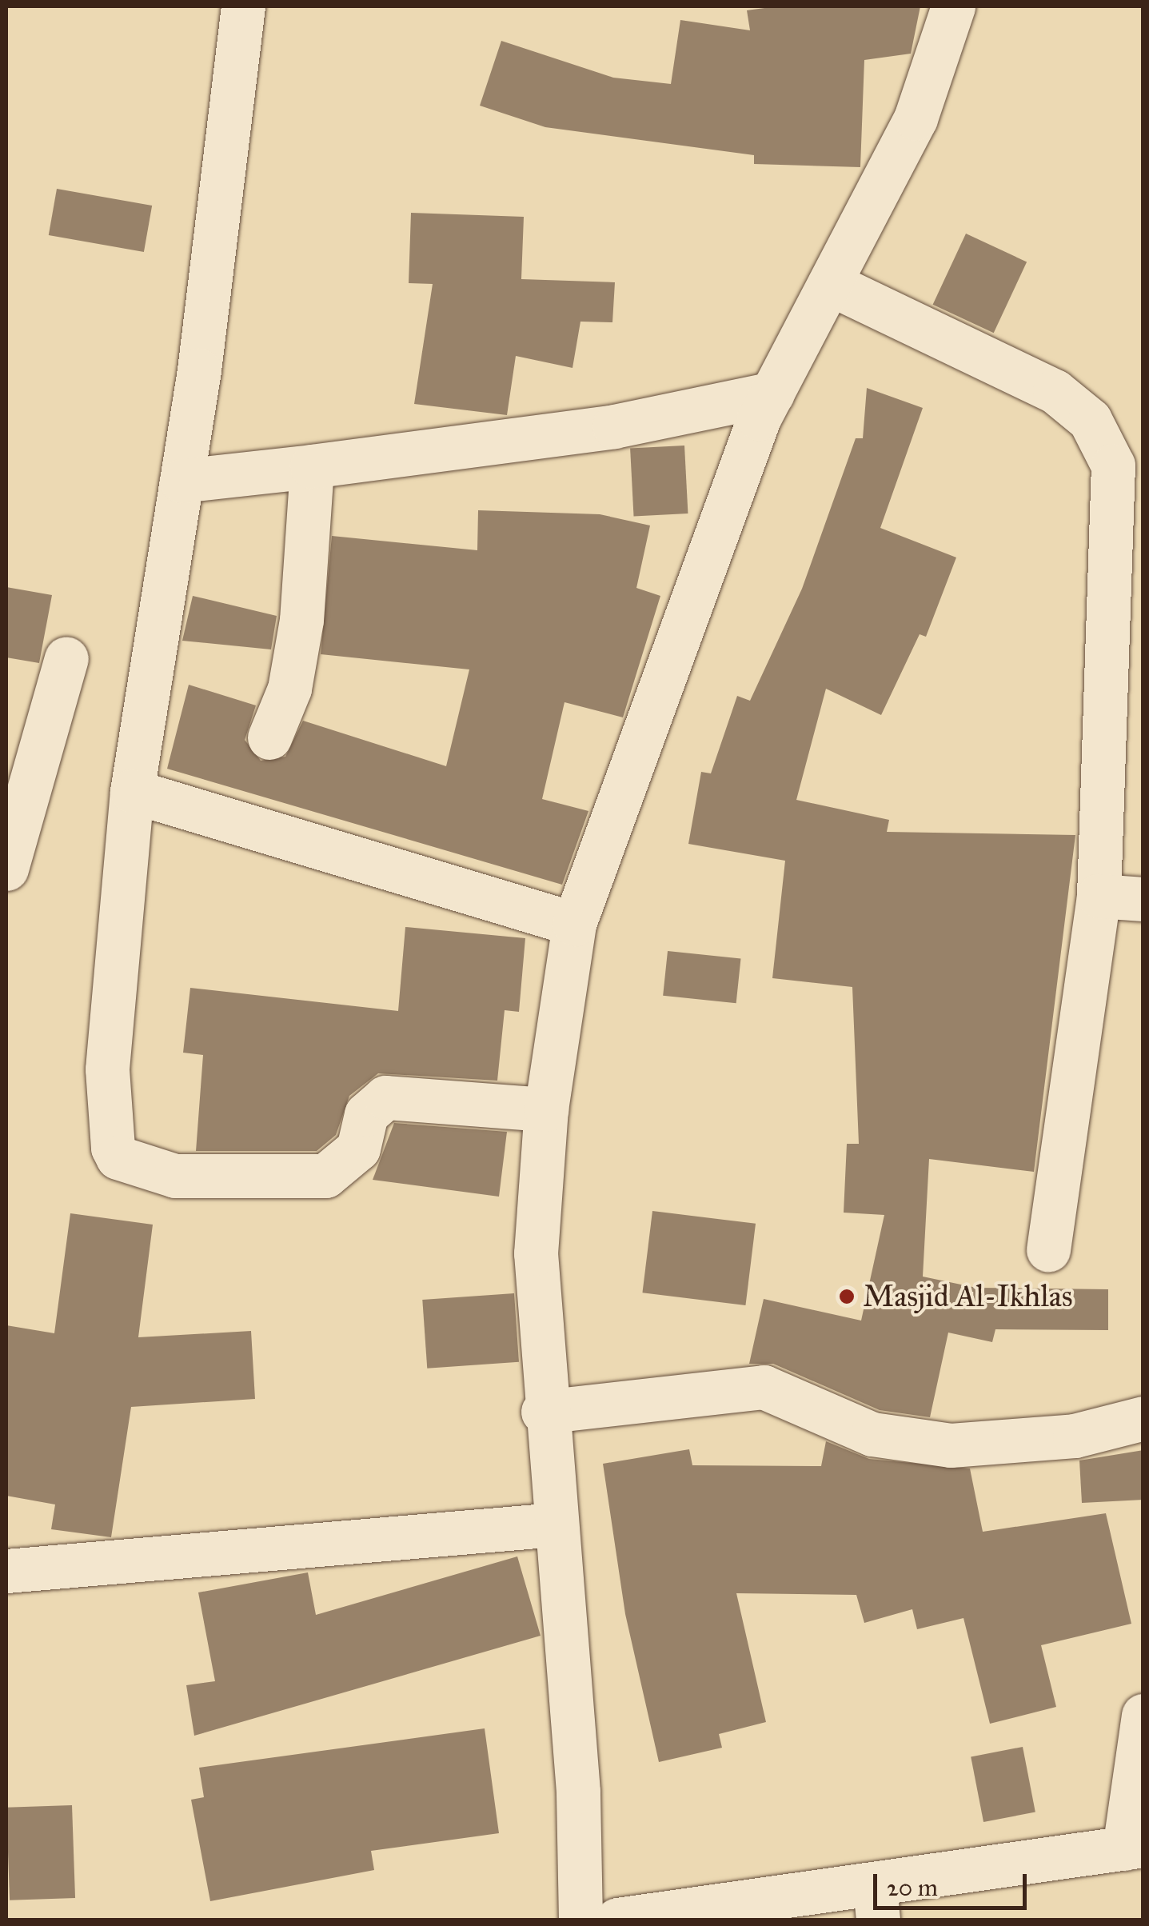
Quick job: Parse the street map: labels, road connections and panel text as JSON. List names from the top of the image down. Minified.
{"places":["Masjid Al-Ikhlas"],"scale_bar":"20 m"}
